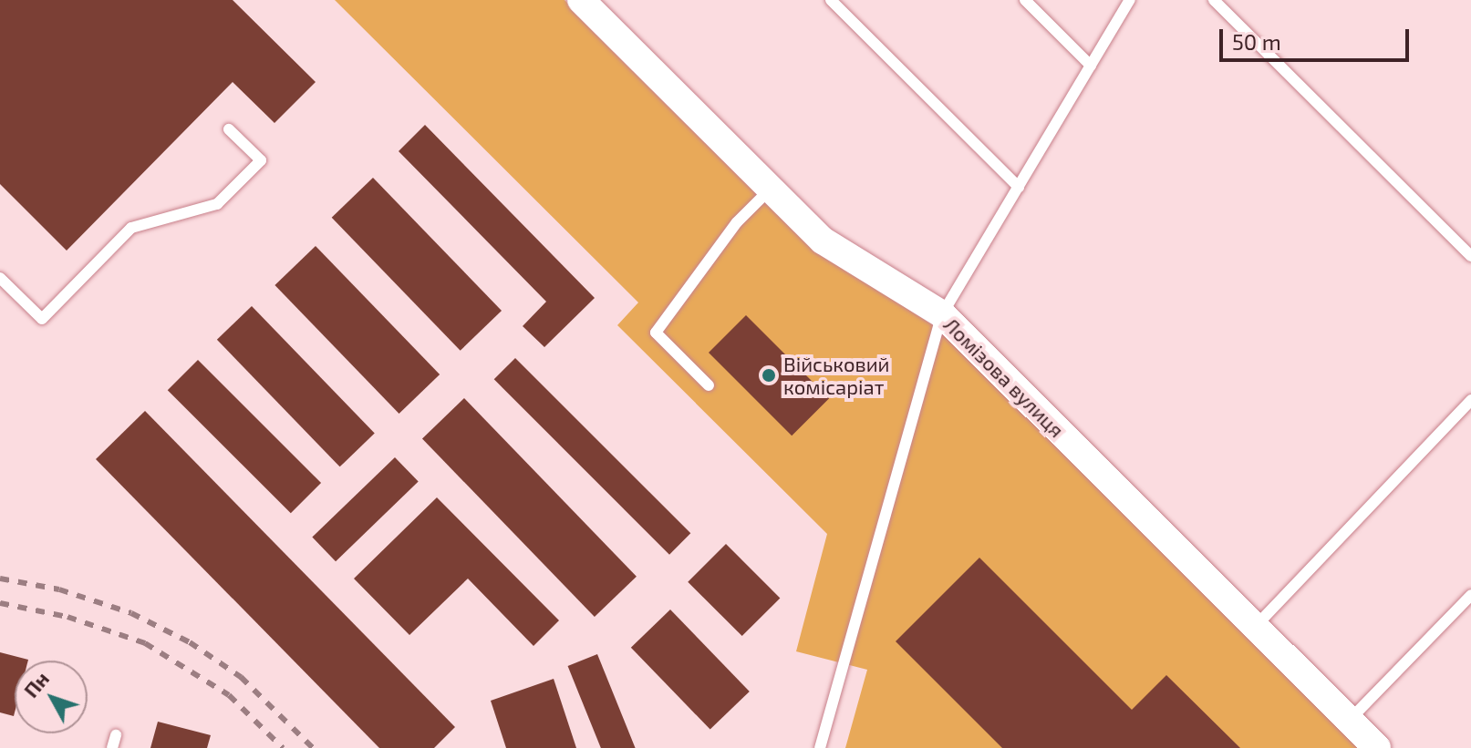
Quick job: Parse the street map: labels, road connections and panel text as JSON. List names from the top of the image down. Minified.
{"streets":{"street":["Ломізова вулиця"]},"places":["Військовий комісаріат"],"scale_bar":"50 m","north":"top left"}
